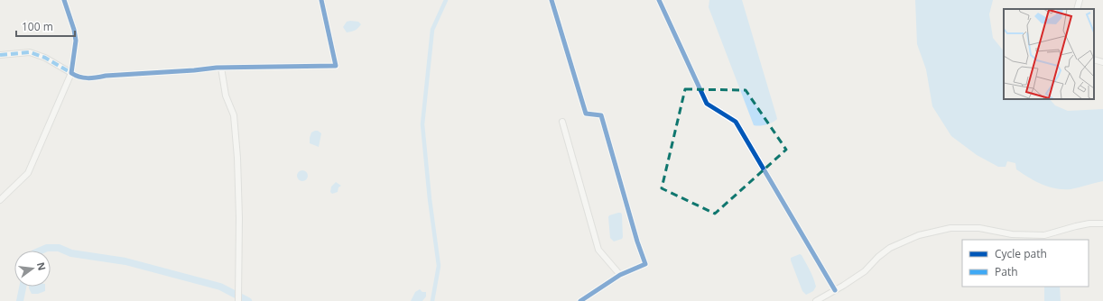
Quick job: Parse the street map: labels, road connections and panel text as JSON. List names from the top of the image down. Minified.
{"legend":["Cycle path","Path"],"scale_bar":"100 m","north":"right"}
